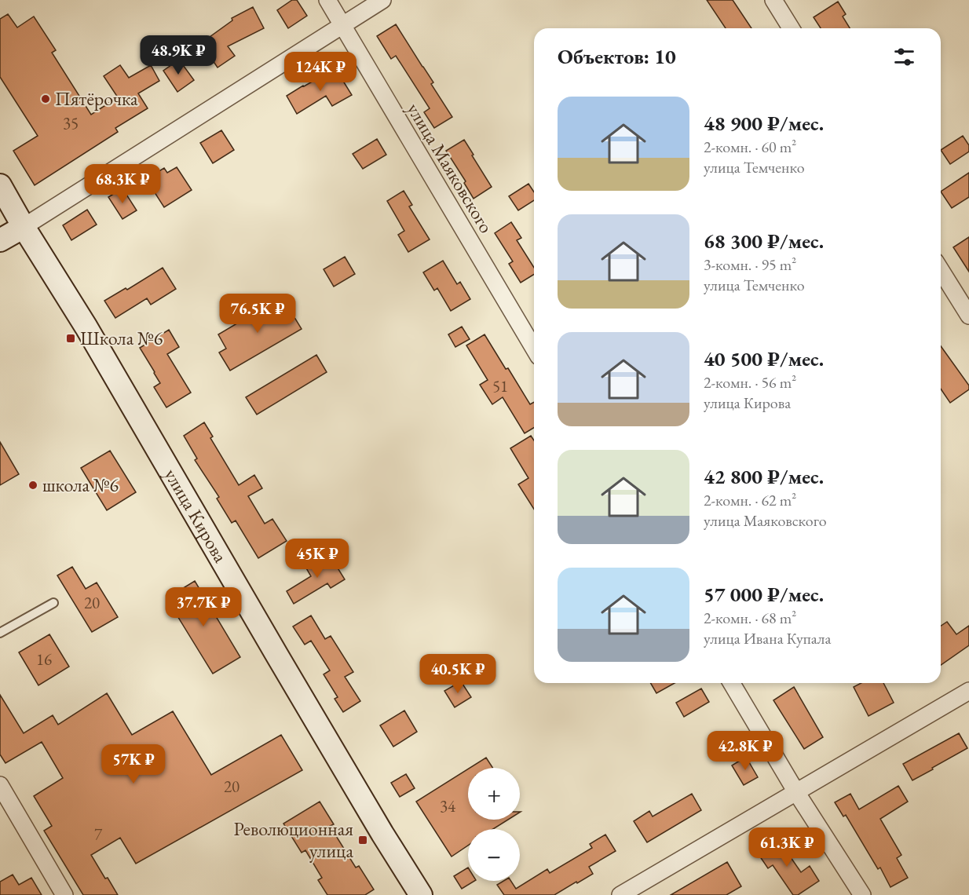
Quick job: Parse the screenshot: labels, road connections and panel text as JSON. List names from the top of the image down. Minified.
{"streets":{"main road":["улица Кирова"],"street":["улица Маяковского"]},"places":{"other":["Пятёрочка","школа №6"],"transit":["Школа №6","Революционная улица"]},"house_numbers":["35","51","20","16","20","34","7"],"page":{"heading":"Объектов: 10","price":["48.9K ₽","124K ₽","68.3K ₽","76.5K ₽","45K ₽","37.7K ₽","40.5K ₽","42.8K ₽","57K ₽","61.3K ₽"],"list":[{"name":"48 900 ₽/мес.","note":"2-комн. · 60 m² · улица Темченко"},{"name":"68 300 ₽/мес.","note":"3-комн. · 95 m² · улица Темченко"},{"name":"40 500 ₽/мес.","note":"2-комн. · 56 m² · улица Кирова"},{"name":"42 800 ₽/мес.","note":"2-комн. · 62 m² · улица Маяковского"},{"name":"57 000 ₽/мес.","note":"2-комн. · 68 m² · улица Ивана Купала"}],"map_buttons":["+","−"]}}
